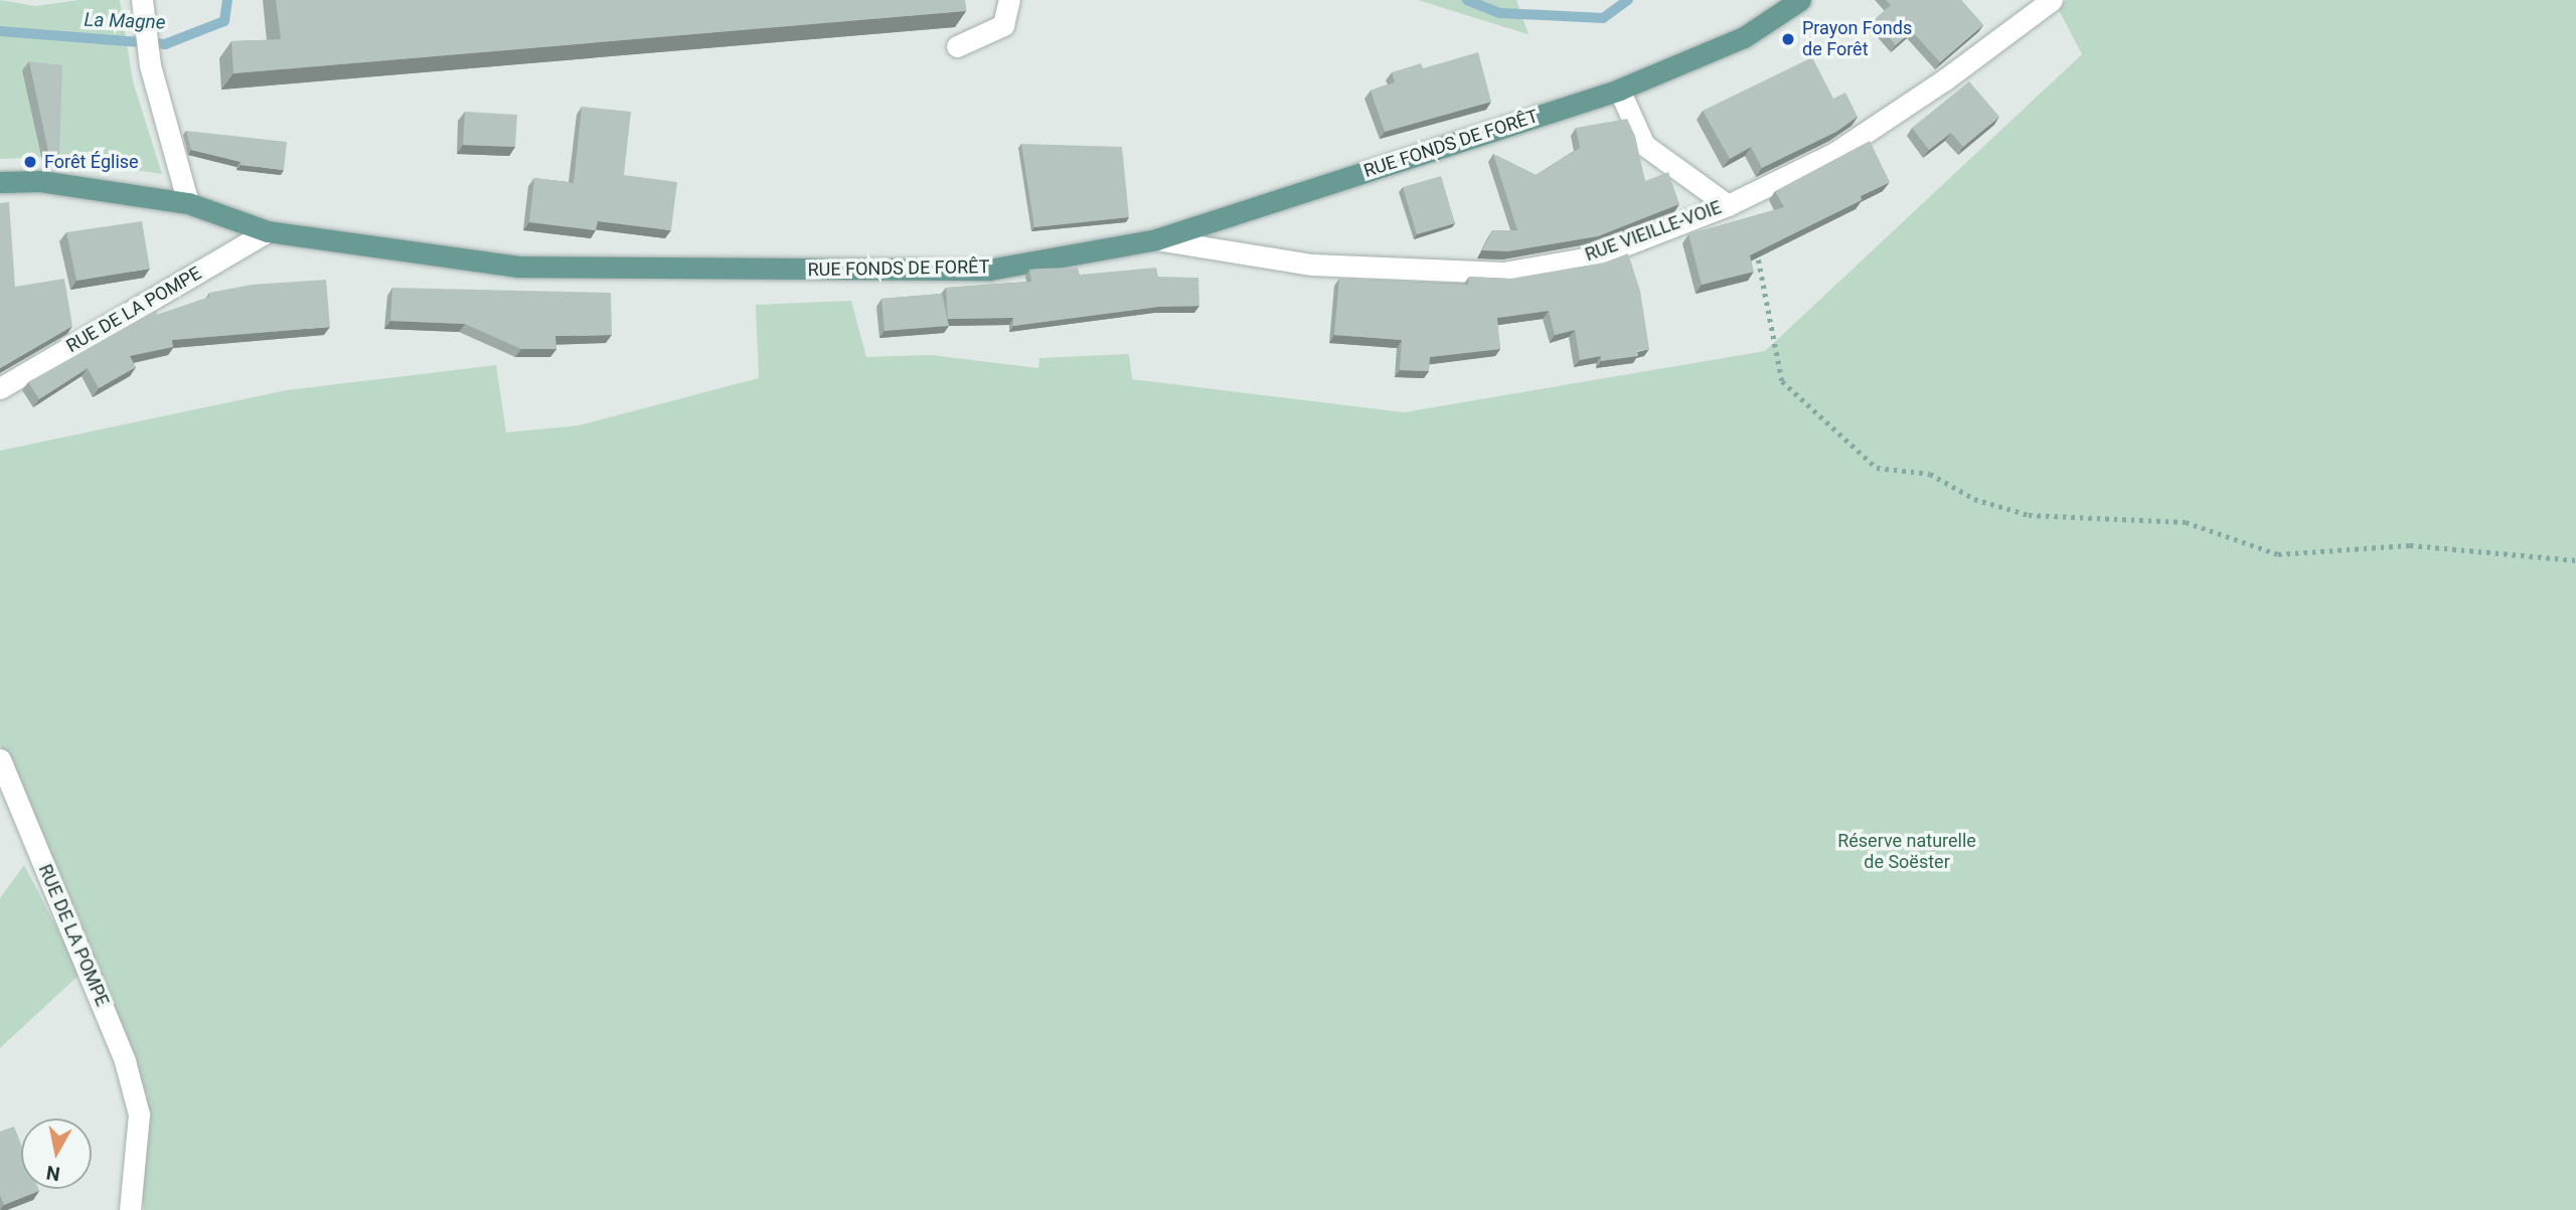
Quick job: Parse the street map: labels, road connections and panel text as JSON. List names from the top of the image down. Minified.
{"streets":{"main road":["RUE FONDS DE FORÊT"],"street":["RUE VIEILLE-VOIE","RUE DE LA POMPE"]},"crossings":[["RUE FONDS DE FORÊT","RUE VIEILLE-VOIE"],["RUE FONDS DE FORÊT","RUE DE LA POMPE"]],"water":["La Magne"],"parks":["Réserve naturelle de Soëster"],"places":["Prayon Fonds de Forêt","Forêt Église"],"north":"bottom"}
